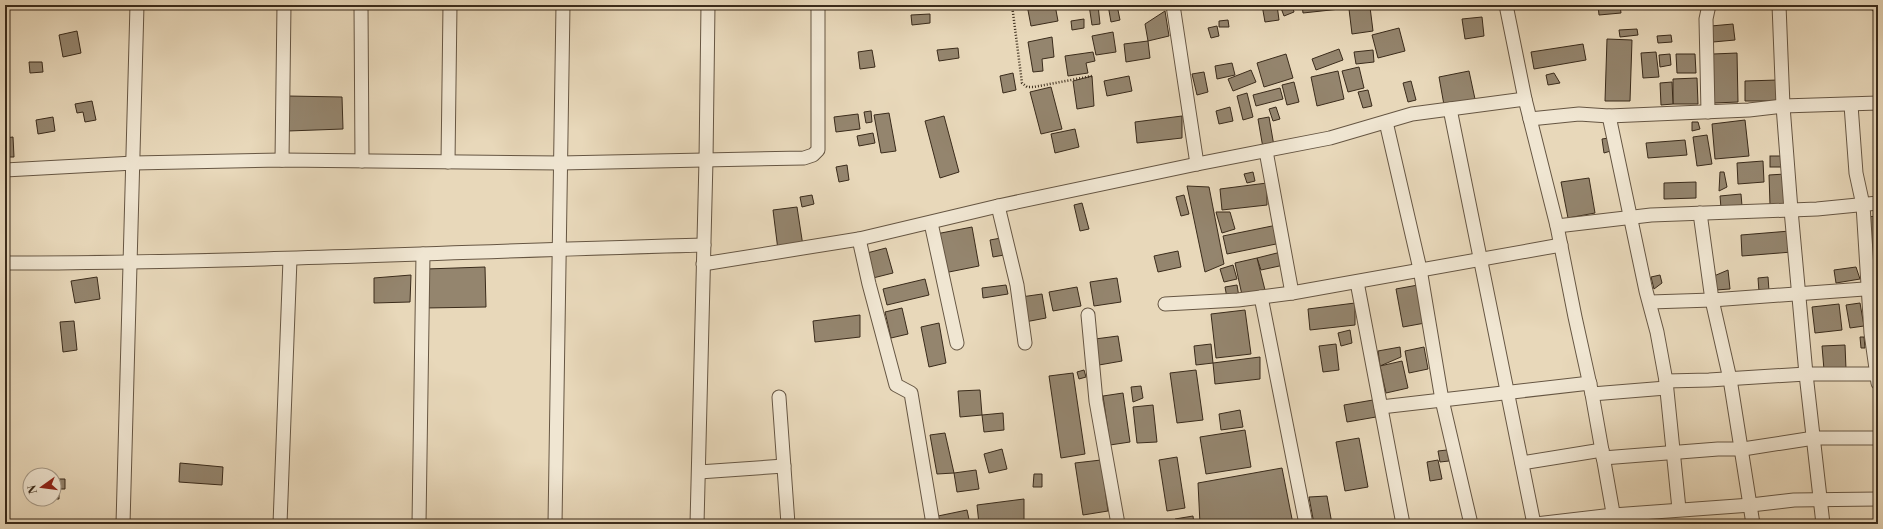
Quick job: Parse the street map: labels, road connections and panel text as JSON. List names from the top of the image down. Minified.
{"north":"left"}
